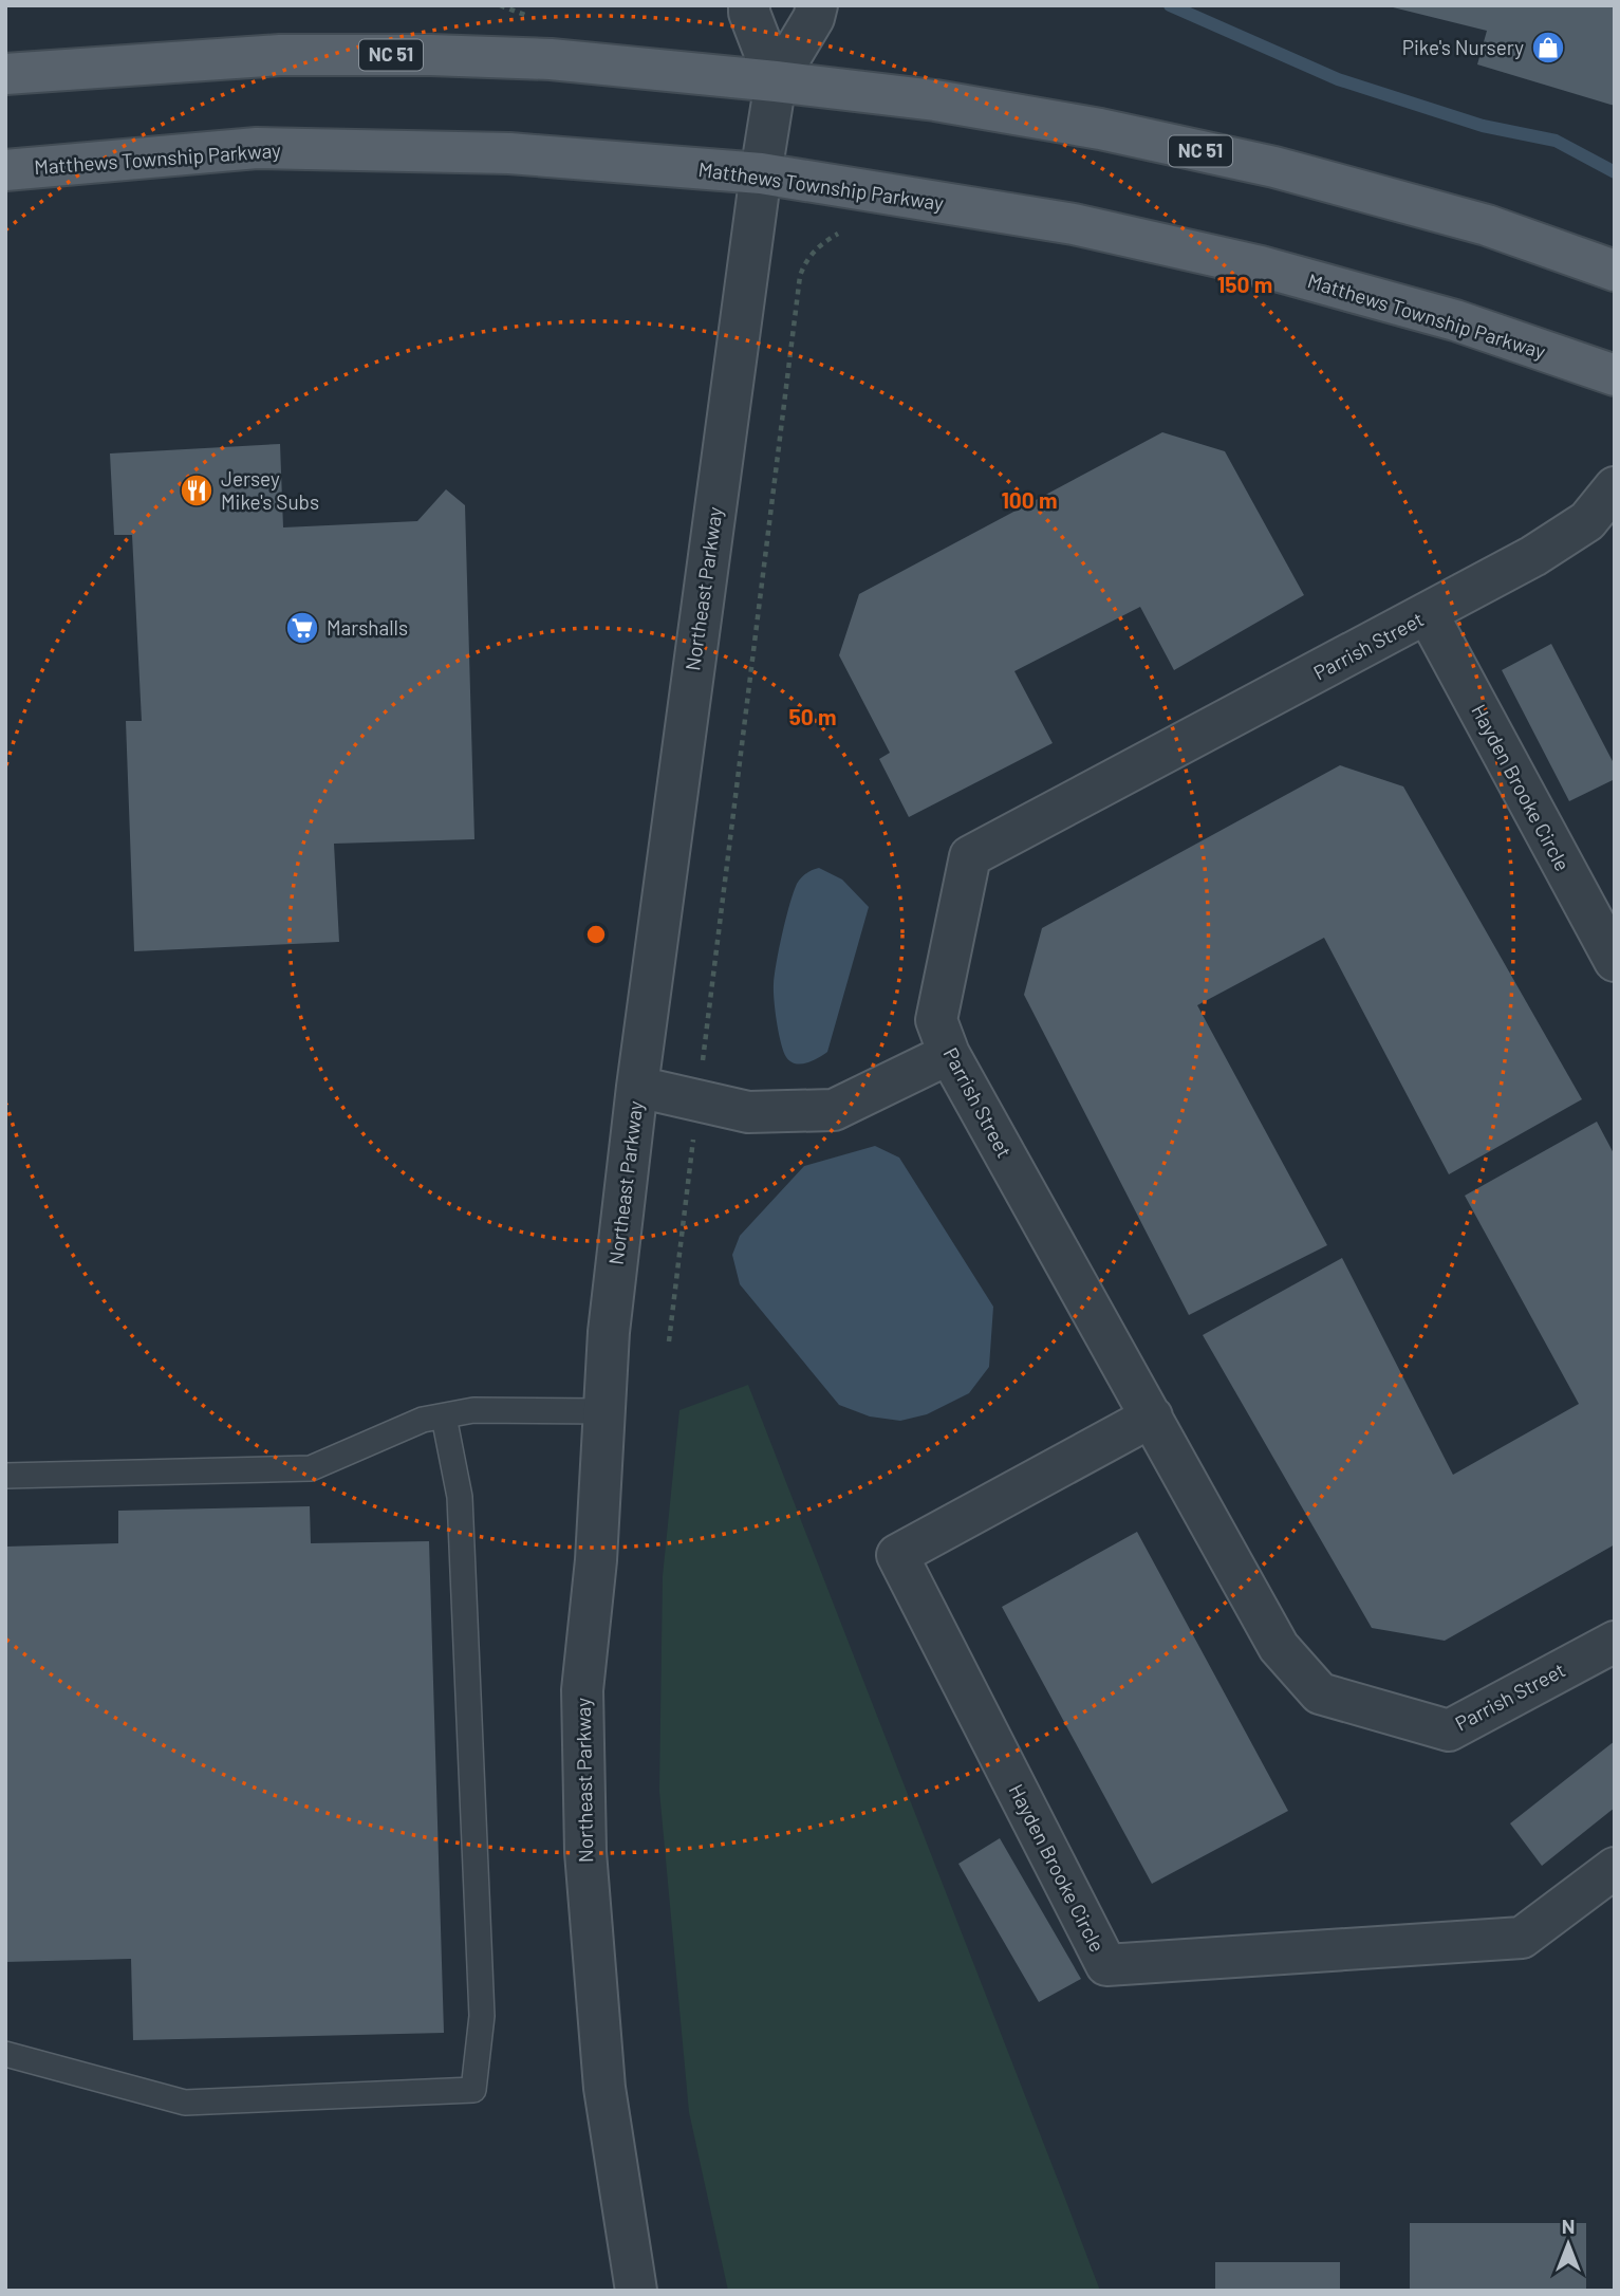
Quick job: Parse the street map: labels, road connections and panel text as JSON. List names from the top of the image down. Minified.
{"streets":{"main road":["NC 51","Matthews Township Parkway"],"street":["Northeast Parkway","Parrish Street","Hayden Brooke Circle"]},"crossings":[["NC 51","Northeast Parkway"],["Matthews Township Parkway","Northeast Parkway"],["Parrish Street","Hayden Brooke Circle"]],"places":{"shop":["Pike's Nursery"],"restaurant":["Jersey Mike's Subs"],"supermarket":["Marshalls"]},"north":"top","rings":["150 m","100 m","50 m"]}
